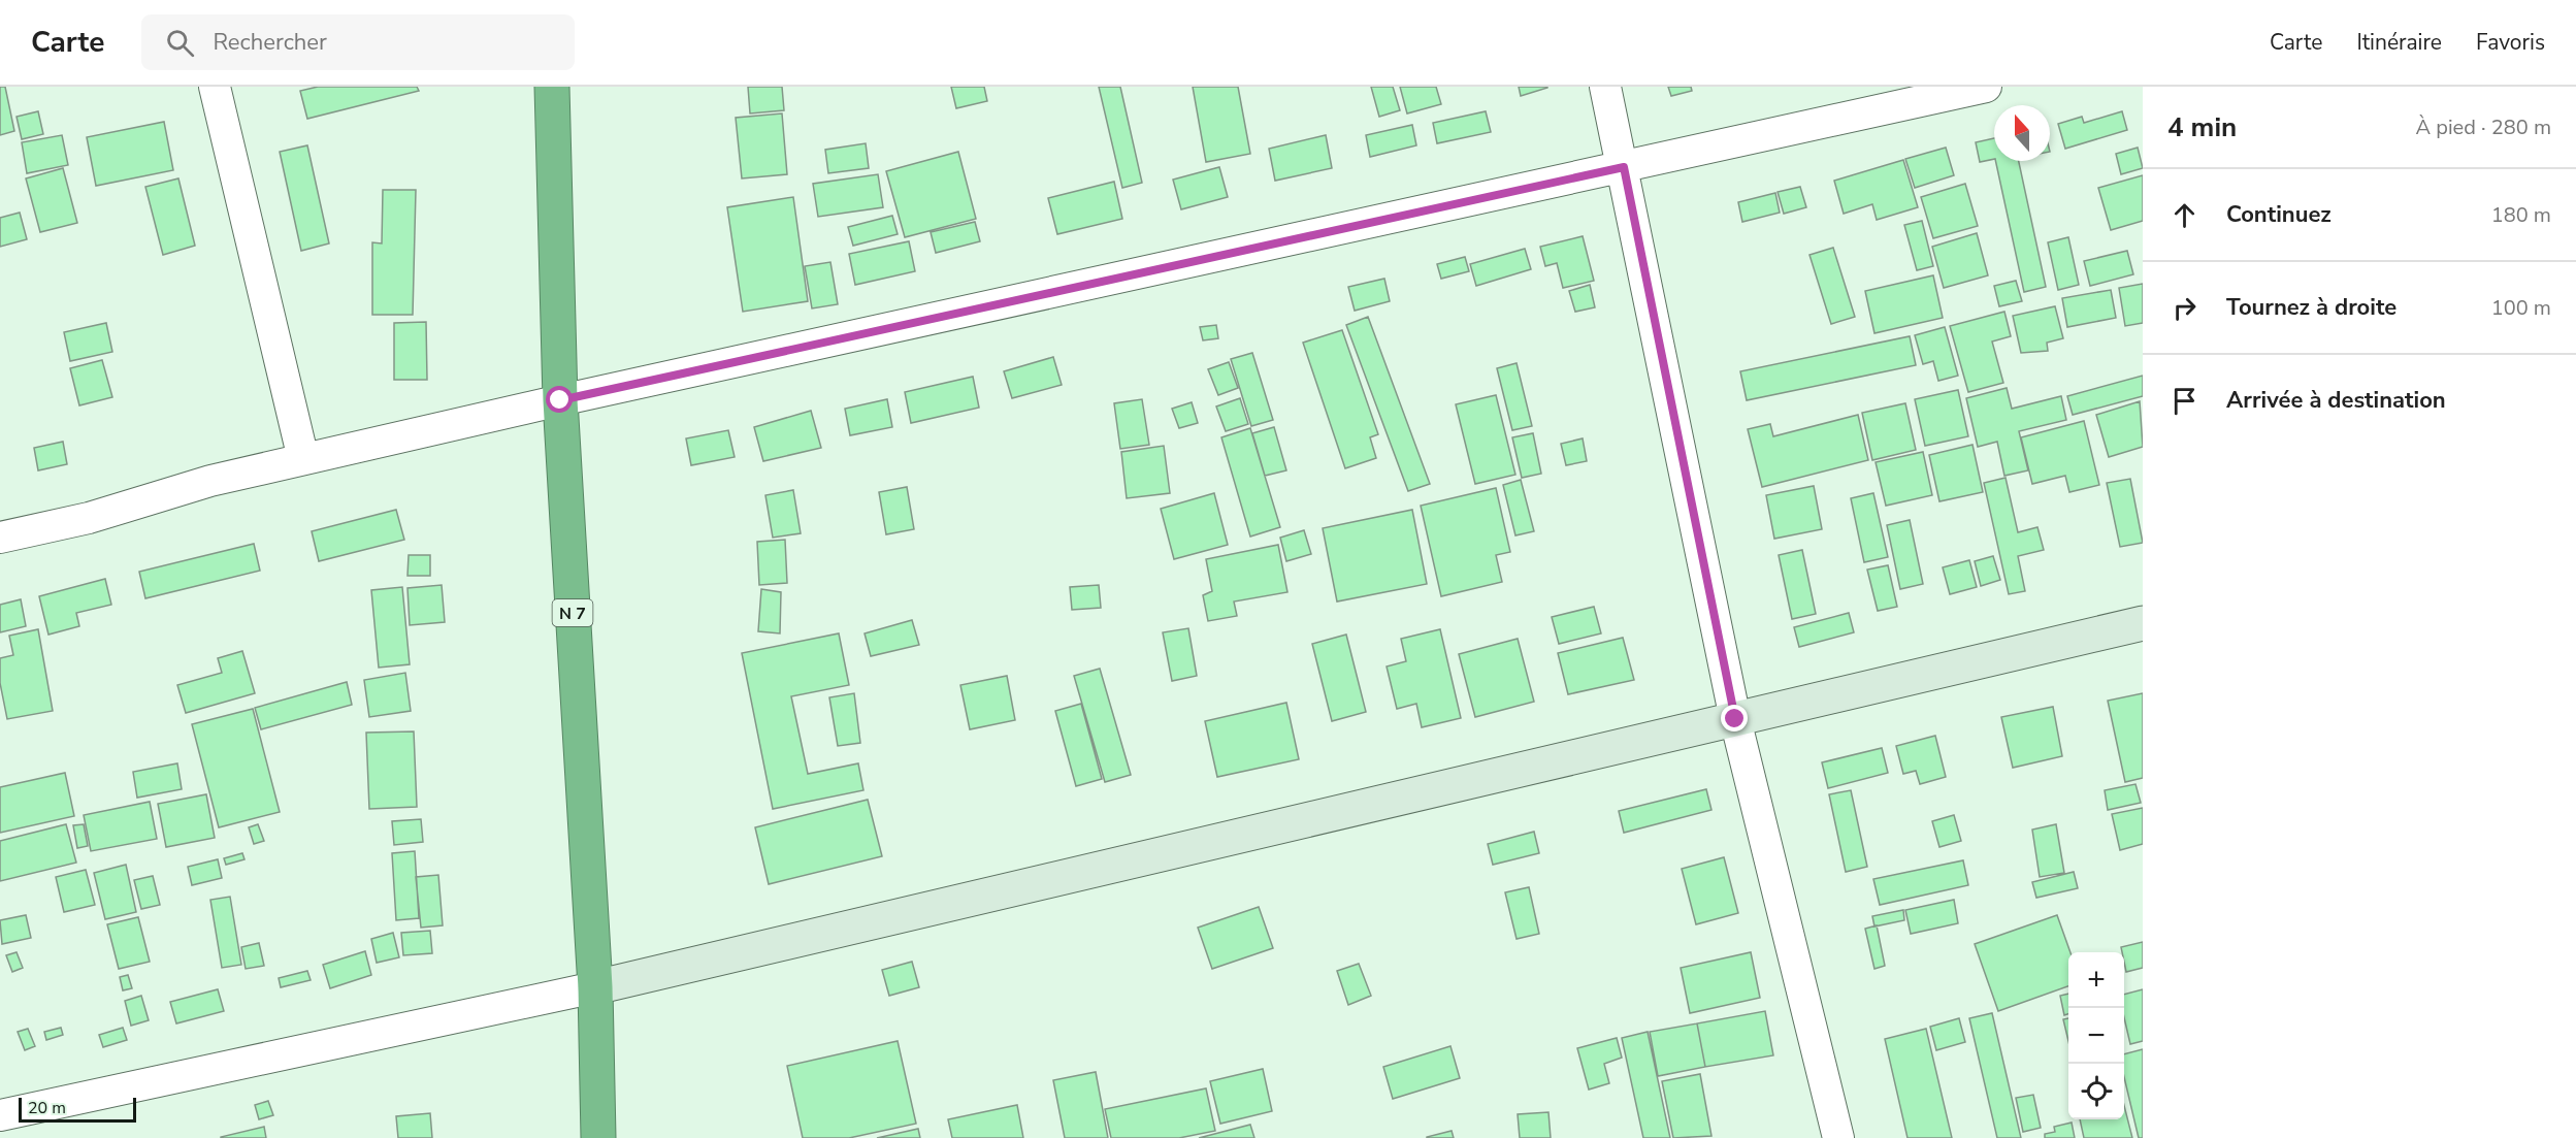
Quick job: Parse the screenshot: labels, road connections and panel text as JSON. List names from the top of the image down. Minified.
{"streets":{"highway":["N 7"]},"scale_bar":"20 m","north":"top","page":{"header":"Carte","search":"Rechercher","nav":["Carte","Itinéraire","Favoris"],"heading":["4 min","À pied · 280 m"],"list":[["Continuez","180 m"],["Tournez à droite","100 m"],"Arrivée à destination"],"map_buttons":["+","−"],"scale":"20 m"}}
